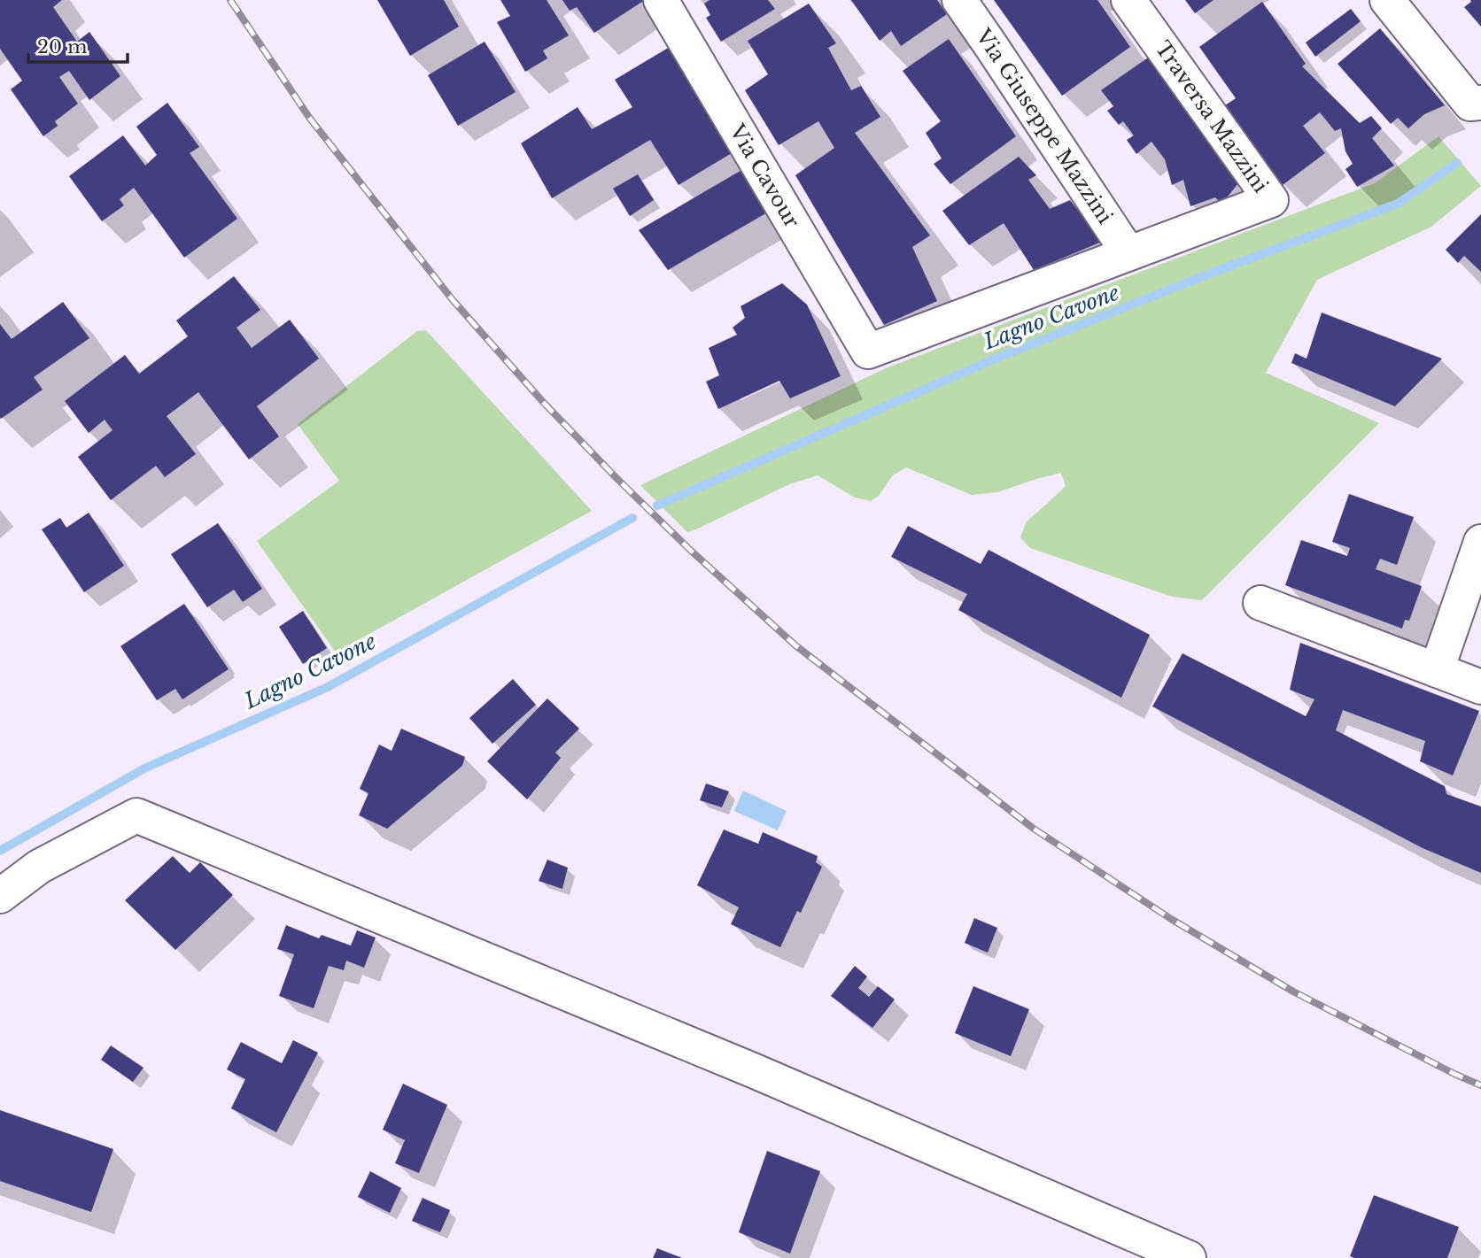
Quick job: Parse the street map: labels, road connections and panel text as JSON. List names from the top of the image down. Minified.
{"streets":{"street":["Traversa Mazzini","Via Giuseppe Mazzini","Via Cavour"]},"crossings":[["Traversa Mazzini","Via Giuseppe Mazzini"],["Traversa Mazzini","Via Cavour"],["Via Giuseppe Mazzini","Via Cavour"]],"water":["Lagno Cavone"],"scale_bar":"20 m"}
